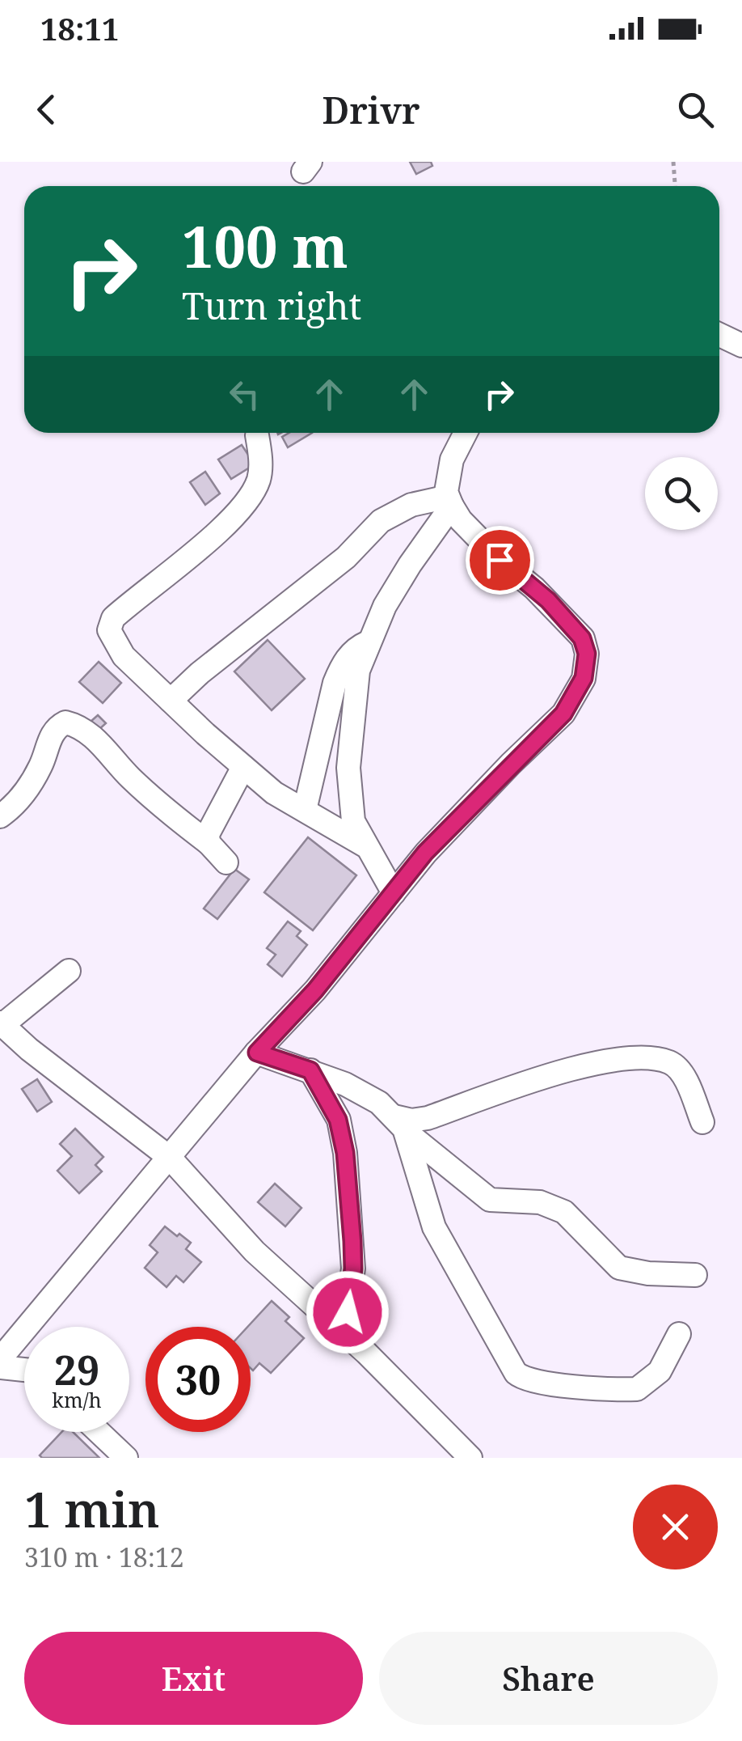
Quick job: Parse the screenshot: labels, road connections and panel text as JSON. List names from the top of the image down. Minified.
{"page":{"status":"18:11","header":"Drivr","turn":["100 m","Turn right"],"speed":"29 km/h","limit":"30","heading":["1 min","310 m · 18:12"],"buttons":["Exit","Share"]}}
